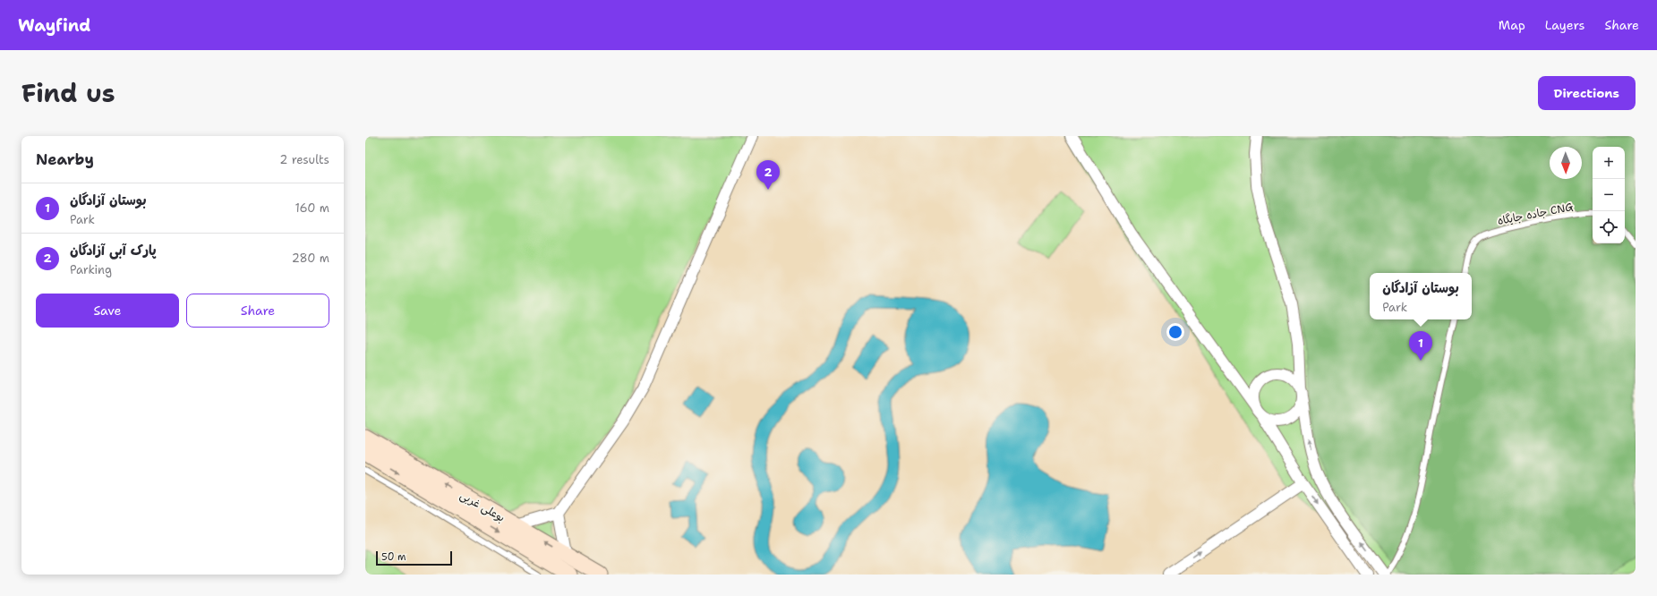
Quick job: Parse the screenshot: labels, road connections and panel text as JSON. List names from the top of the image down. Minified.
{"streets":{"main road":["بوعلی غربی"],"lane":["جاده جایگاه CNG"]},"scale_bar":"50 m","north":"bottom","page":{"header":"Wayfind","nav":["Map","Layers","Share"],"title":"Find us","buttons":["Directions",["Save","Share"]],"heading":["Nearby","2 results"],"map_buttons":["+","−"],"pins":["2","1"],"list":[{"mark":"1","name":"بوستان آزادگان","note":"Park","value":"160 m"},{"mark":"2","name":"پارک آبی آزادگان","note":"Parking","value":"280 m"}],"popup":["بوستان آزادگان","Park"],"scale":"50 m"}}
